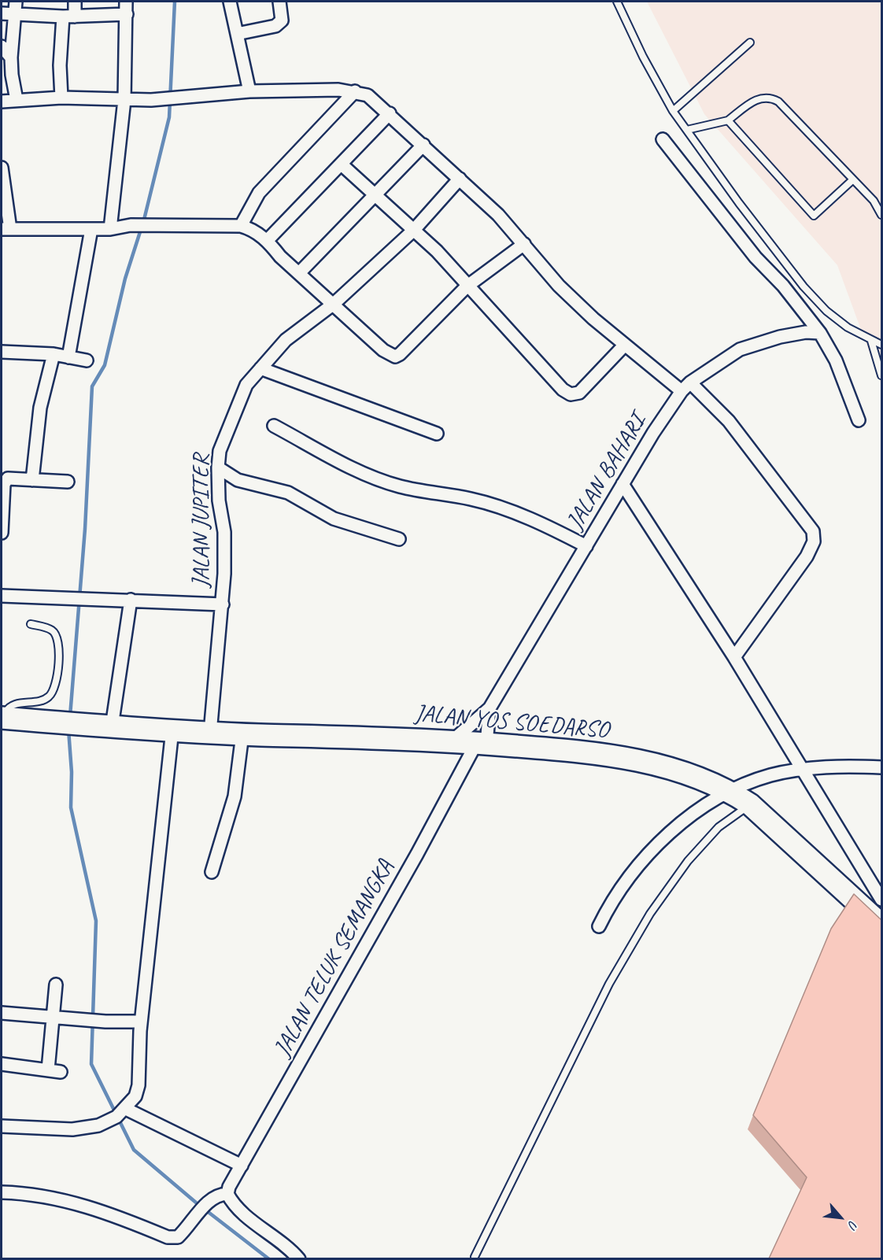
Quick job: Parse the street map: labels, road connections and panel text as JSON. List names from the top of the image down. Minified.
{"streets":{"highway":["JALAN YOS SOEDARSO"],"street":["JALAN BAHARI","JALAN JUPITER","JALAN TELUK SEMANGKA"]},"crossings":[["JALAN BAHARI","JALAN YOS SOEDARSO"],["JALAN BAHARI","JALAN TELUK SEMANGKA"],["JALAN JUPITER","JALAN YOS SOEDARSO"],["JALAN YOS SOEDARSO","JALAN TELUK SEMANGKA"]],"north":"bottom right"}
